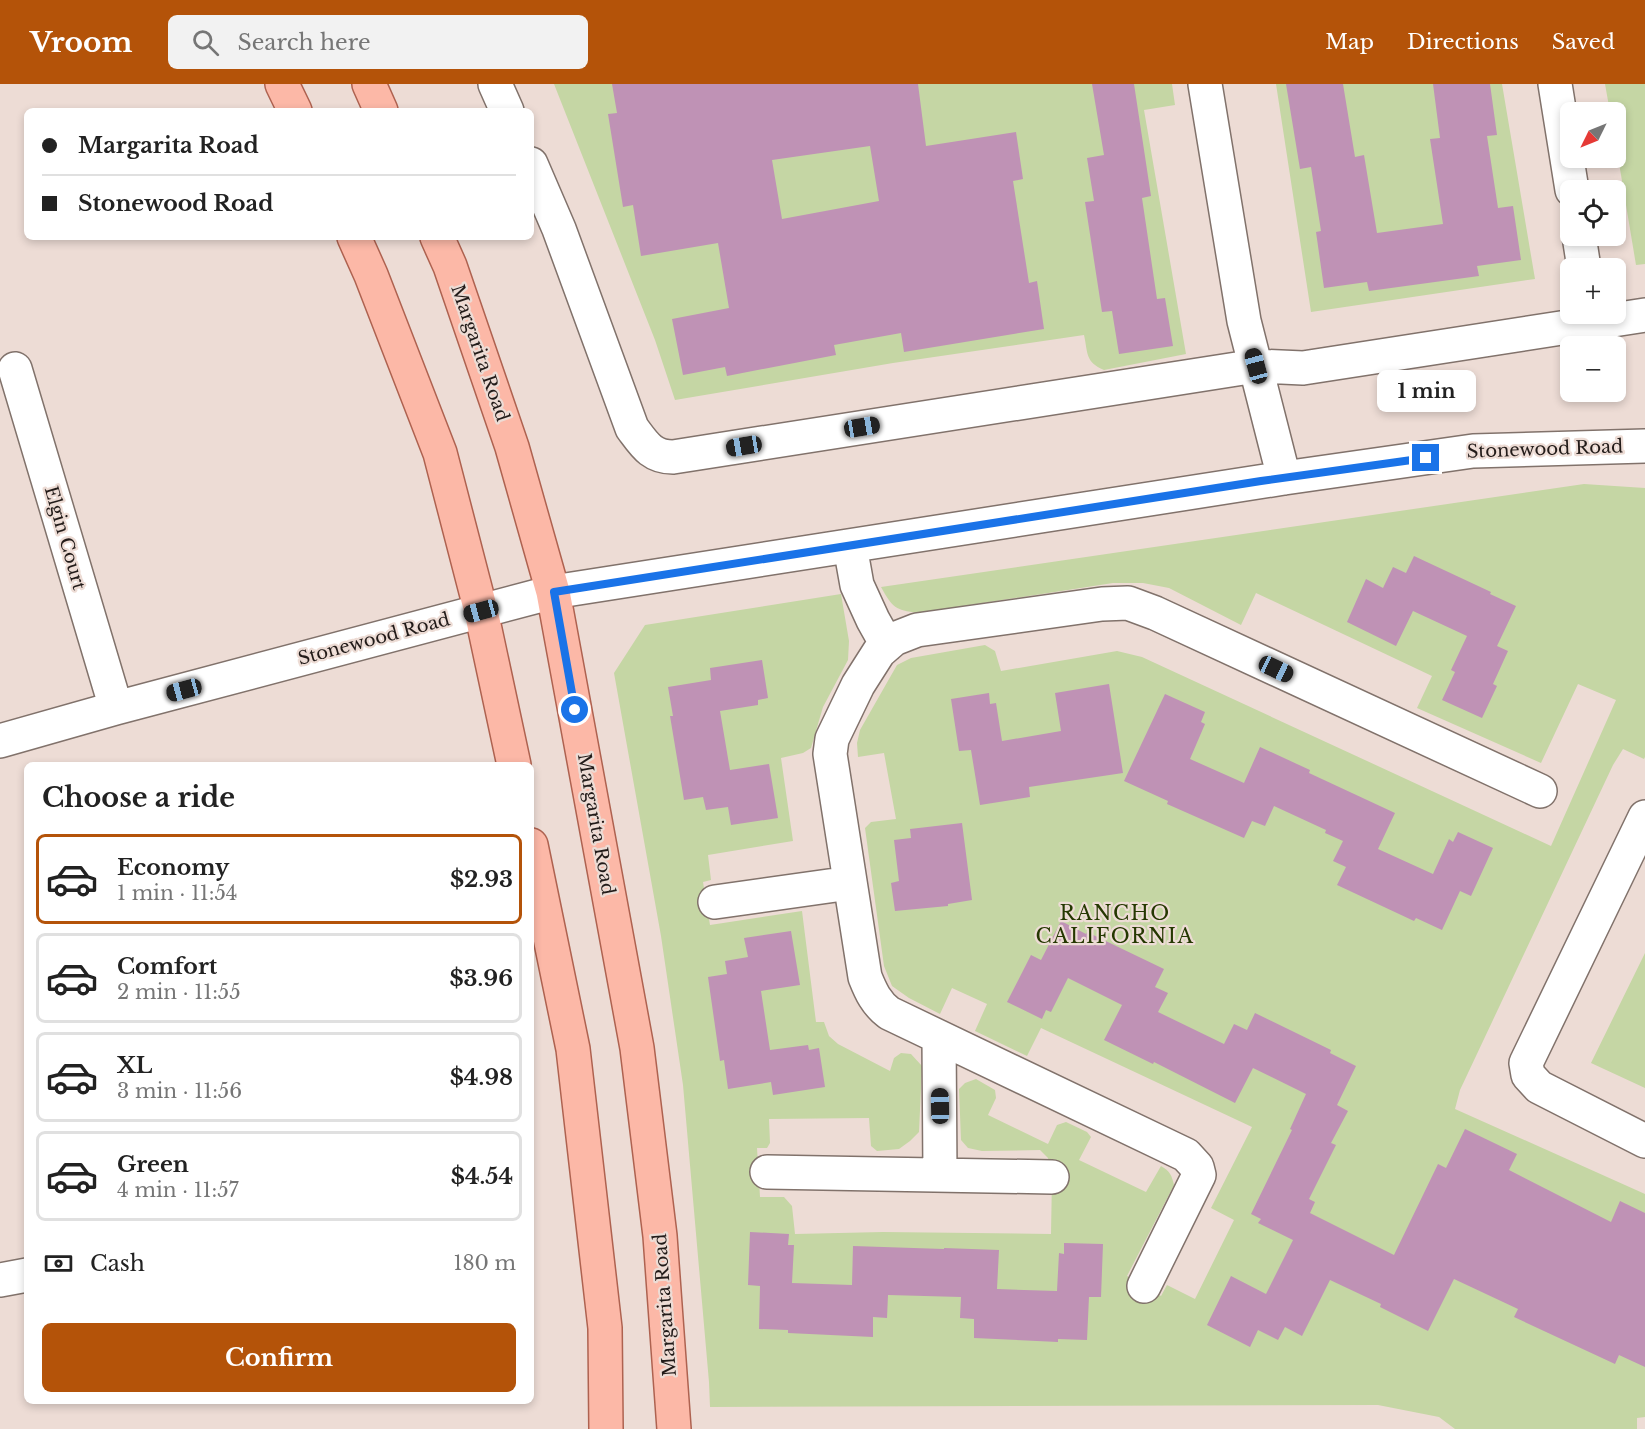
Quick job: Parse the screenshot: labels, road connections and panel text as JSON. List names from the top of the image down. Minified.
{"streets":{"main road":["Margarita Road"],"street":["Stonewood Road","Elgin Court"]},"crossings":[["Margarita Road","Stonewood Road"],["Stonewood Road","Elgin Court"]],"districts":["RANCHO CALIFORNIA"],"north":"bottom left","page":{"header":"Vroom","search":"Search here","nav":["Map","Directions","Saved"],"map_buttons":["+","−"],"banner":["Margarita Road","Stonewood Road"],"bubble":"1 min","heading":"Choose a ride","list":[{"name":"Economy","note":"1 min · 11:54","value":"$2.93"},{"name":"Comfort","note":"2 min · 11:55","value":"$3.96"},{"name":"XL","note":"3 min · 11:56","value":"$4.98"},{"name":"Green","note":"4 min · 11:57","value":"$4.54"}],"pay":["Cash","180 m"],"buttons":"Confirm"}}
